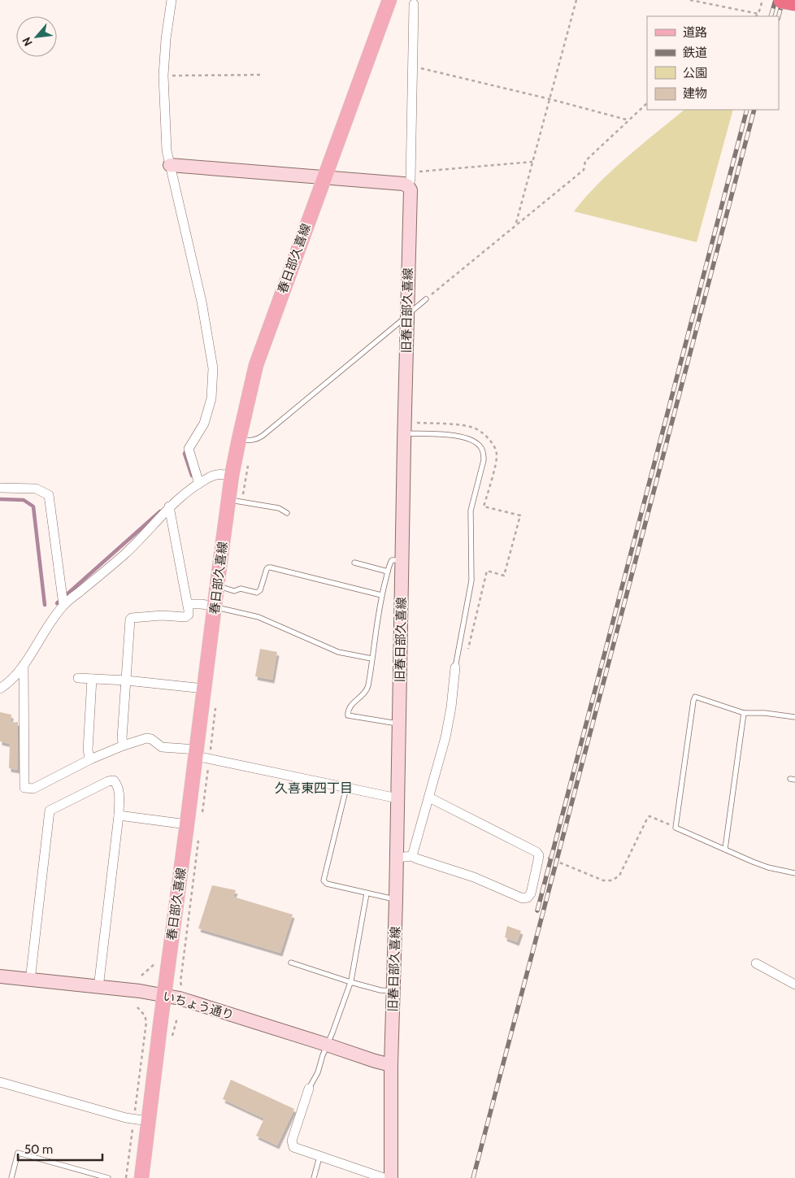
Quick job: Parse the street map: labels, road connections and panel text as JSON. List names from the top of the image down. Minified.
{"streets":{"main road":["春日部久喜線"],"street":["旧春日部久喜線","いちょう通り"]},"crossings":[["春日部久喜線","いちょう通り"],["旧春日部久喜線","いちょう通り"]],"districts":["久喜東四丁目"],"legend":["道路","鉄道","公園","建物"],"scale_bar":"50 m","north":"bottom left"}
